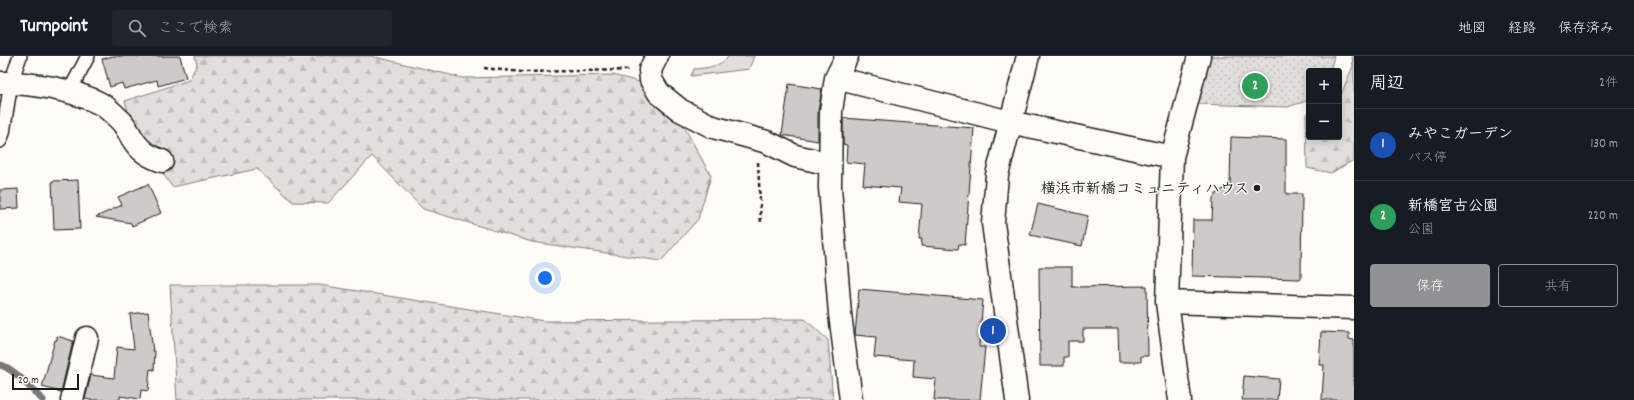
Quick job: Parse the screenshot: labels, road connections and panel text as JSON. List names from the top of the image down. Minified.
{"places":["横浜市新橋コミュニティハウス"],"scale_bar":"20 m","page":{"header":"Turnpoint","search":"ここで検索","nav":["地図","経路","保存済み"],"heading":["周辺","2件"],"map_buttons":["+","−"],"pins":["2","1"],"list":[{"mark":"1","name":"みやこガーデン","note":"バス停","value":"130 m"},{"mark":"2","name":"新橋宮古公園","note":"公園","value":"220 m"}],"buttons":["保存","共有"],"scale":"20 m"}}
